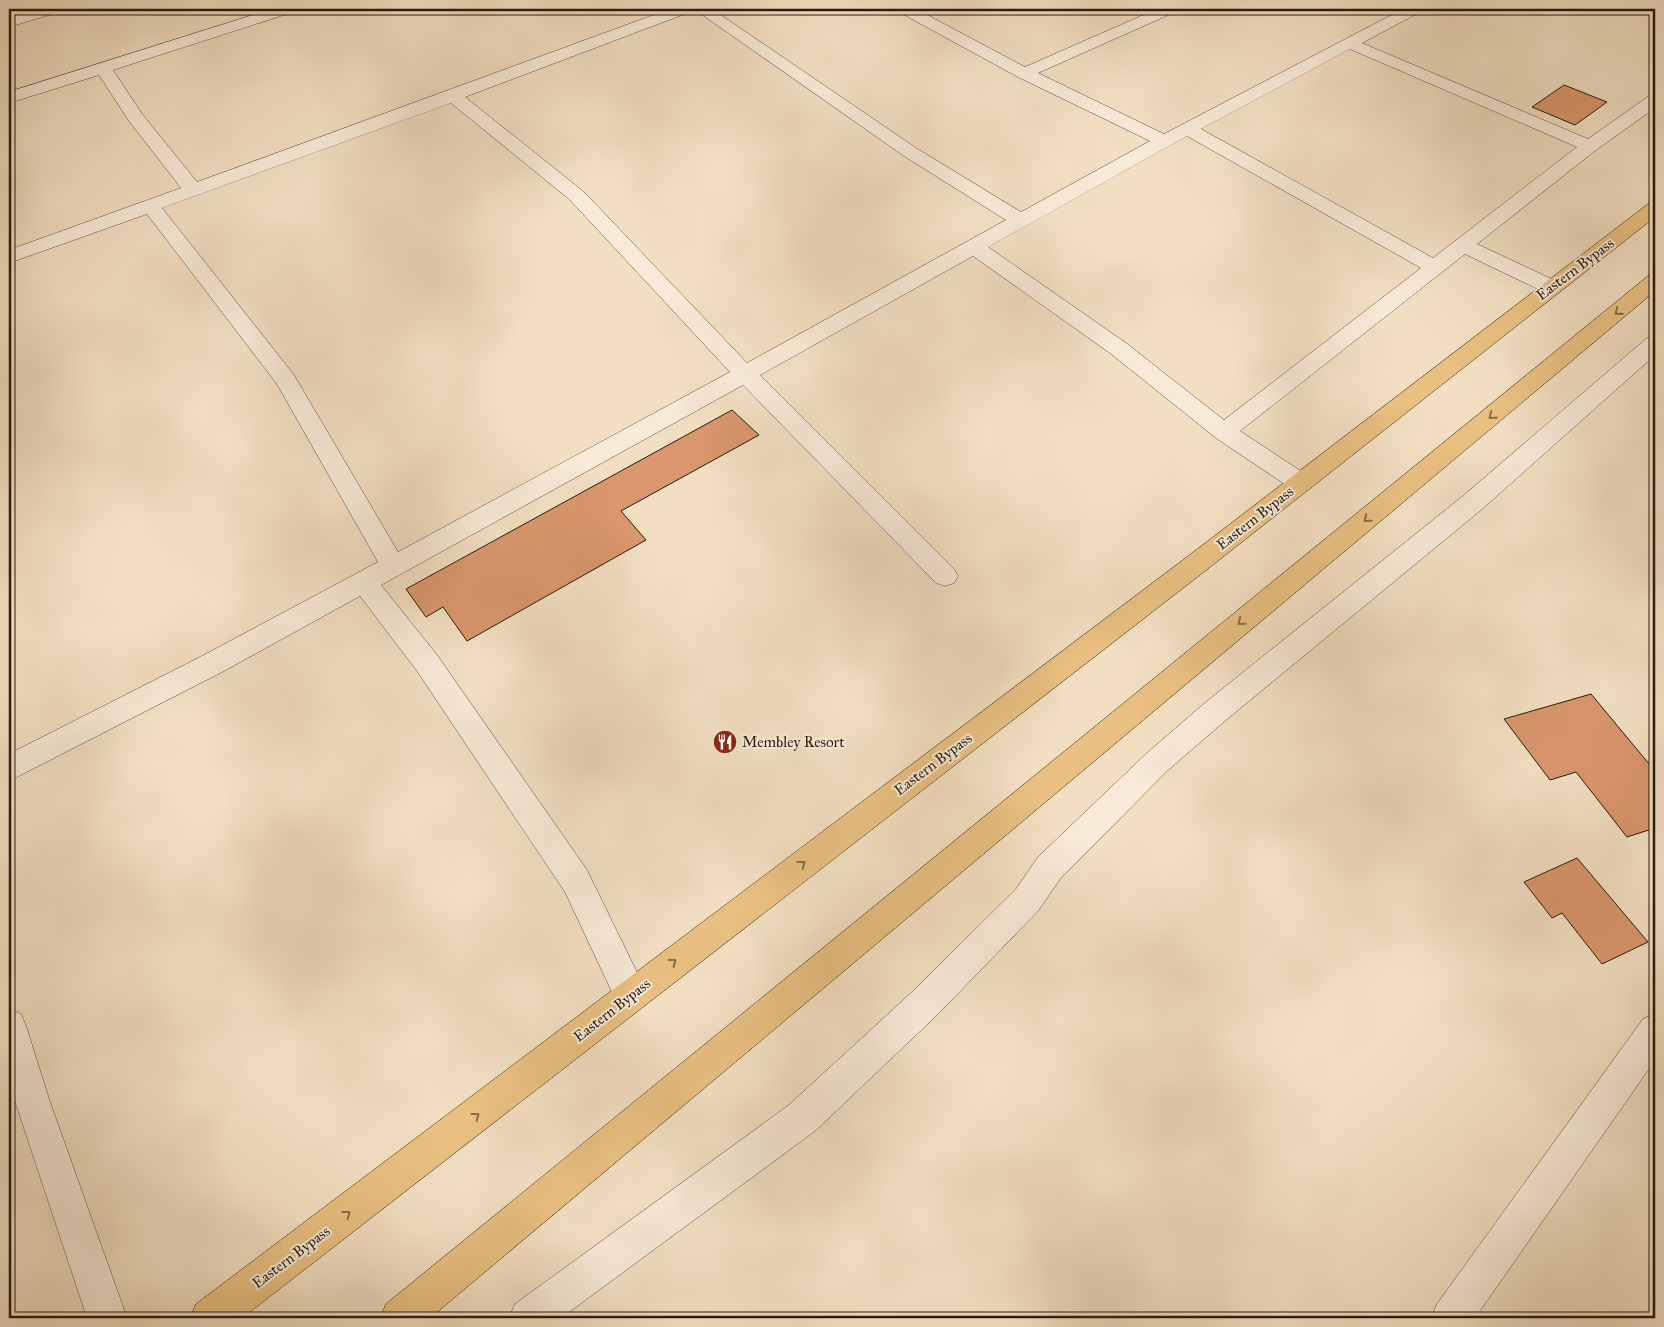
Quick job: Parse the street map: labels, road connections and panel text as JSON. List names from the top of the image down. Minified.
{"streets":{"main road":["Eastern Bypass"]},"places":{"restaurant":["Membley Resort"]}}
